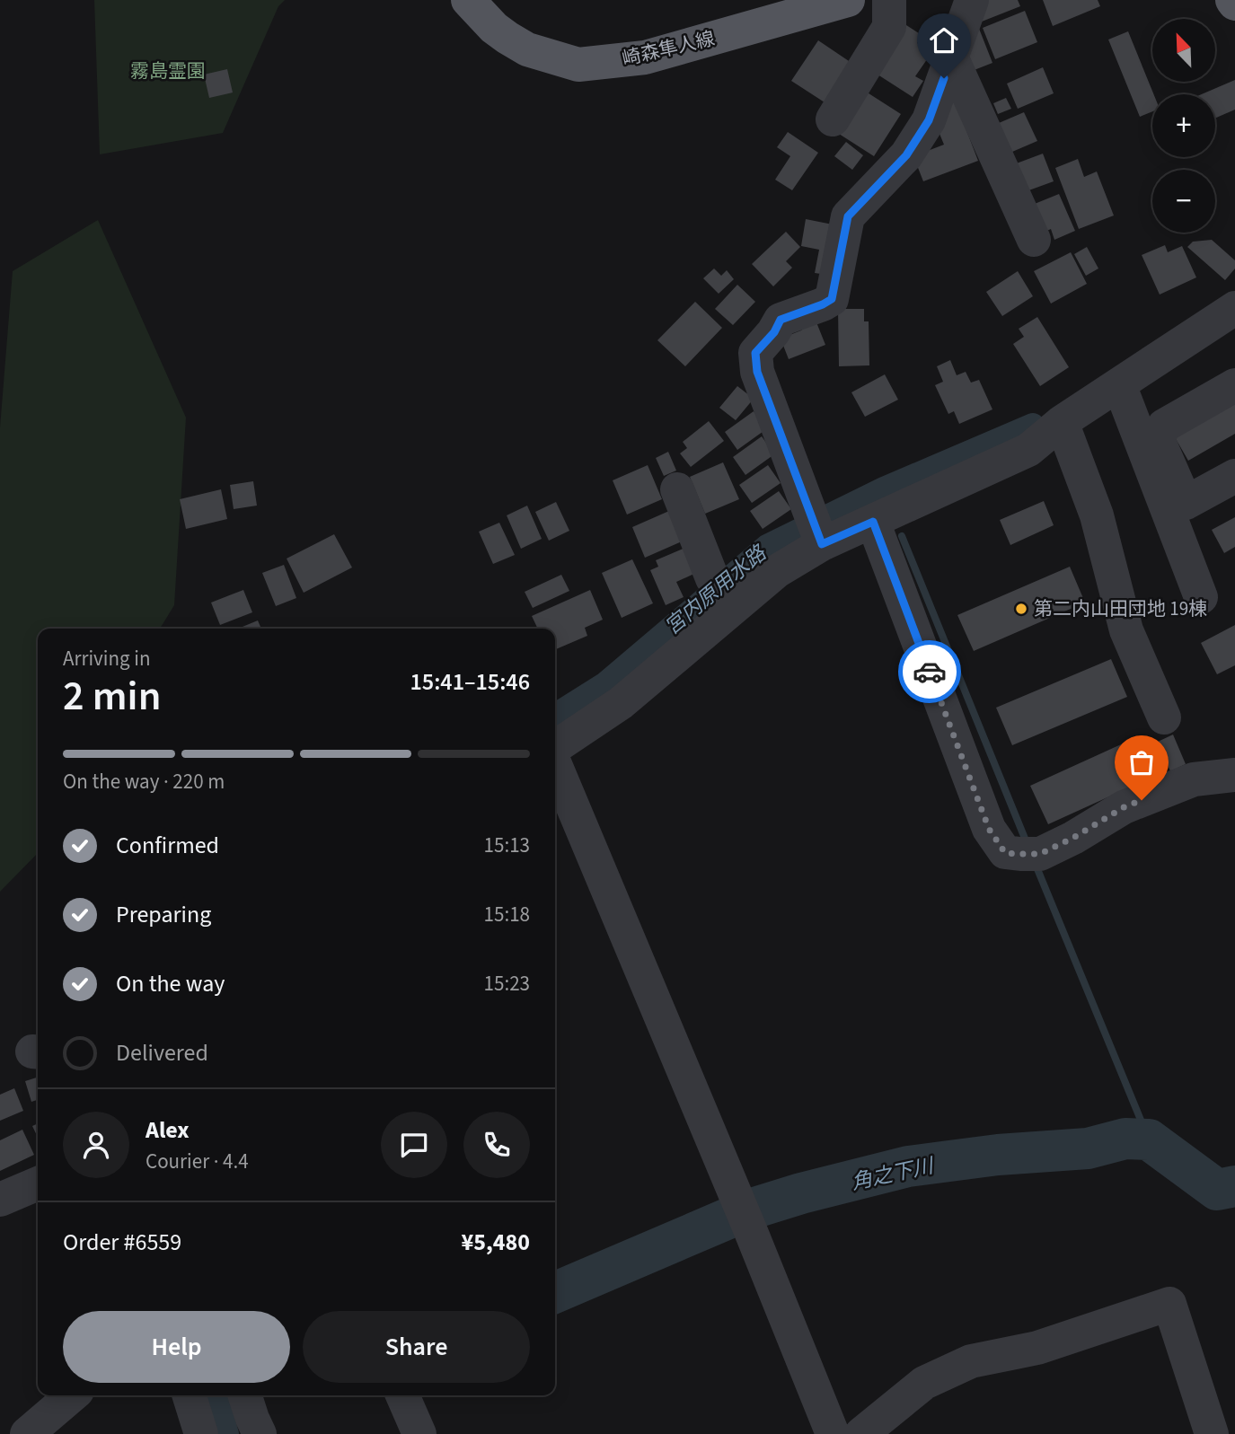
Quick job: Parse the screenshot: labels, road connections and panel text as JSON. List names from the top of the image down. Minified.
{"streets":{"main road":["崎森隼人線"]},"water":["宮内原用水路","角之下川"],"parks":["霧島霊園"],"places":["第二内山田団地 19棟"],"north":"top left","page":{"map_buttons":["+","−"],"heading":["2 min","Arriving in","15:41–15:46"],"panel":["Alex","Courier · 4.4","Order #6559","¥5,480"],"bar":"On the way · 220 m","list":[["Confirmed","15:13"],["Preparing","15:18"],["On the way","15:23"],"Delivered"],"buttons":["Help","Share"]}}
